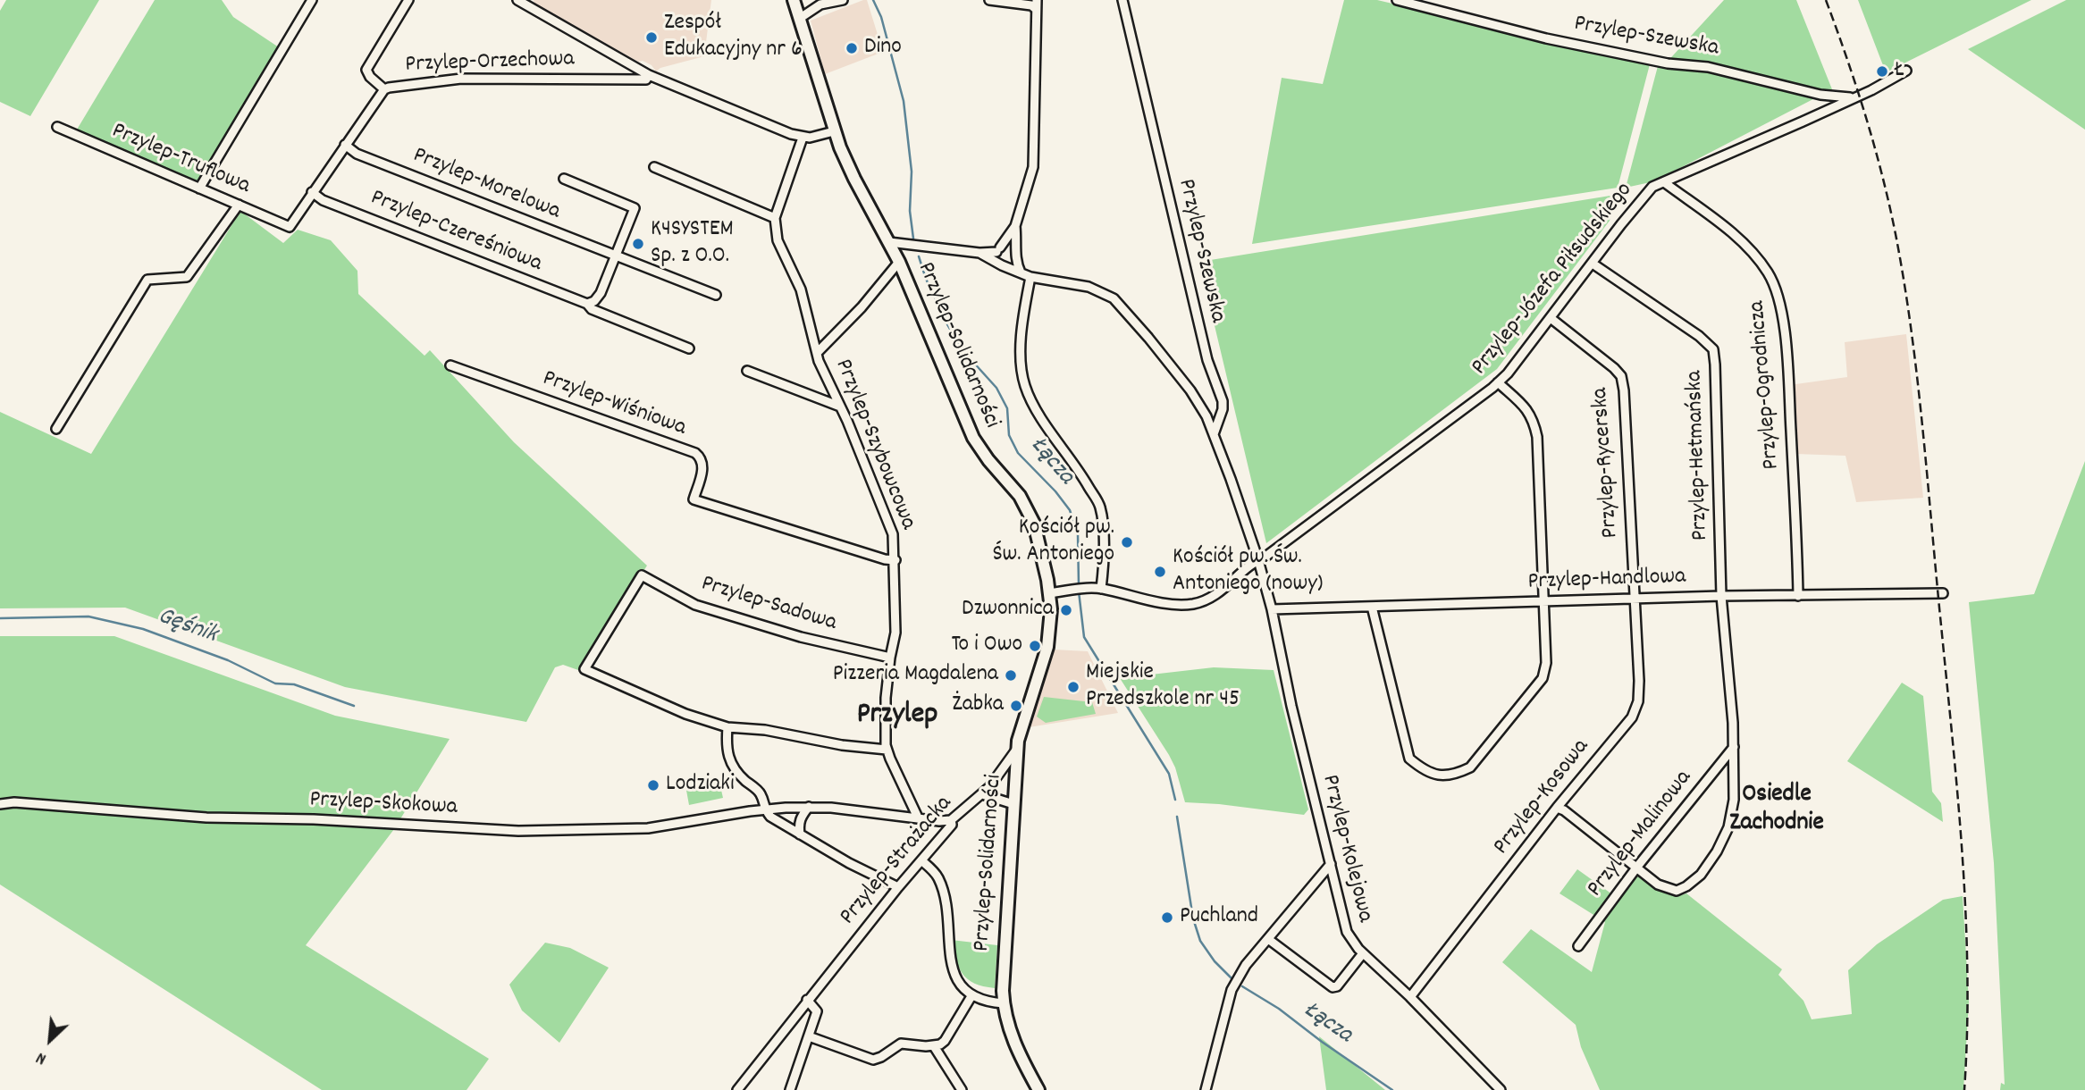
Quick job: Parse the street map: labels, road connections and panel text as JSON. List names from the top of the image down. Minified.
{"streets":{"main road":["Przylep-Solidarności"],"street":["Przylep-Szewska","Przylep-Orzechowa","Przylep-Truflowa","Przylep-Morelowa","Przylep-Czereśniowa","Przylep-Józefa Piłsudskiego","Przylep-Ogrodnicza","Przylep-Wiśniowa","Przylep-Szybowcowa","Przylep-Hetmańska","Przylep-Rycerska","Przylep-Handlowa","Przylep-Sadowa","Przylep-Kosowa","Przylep-Skokowa","Przylep-Malinowa","Przylep-Kolejowa","Przylep-Strażacka"]},"crossings":[["Przylep-Szewska","Przylep-Józefa Piłsudskiego"],["Przylep-Orzechowa","Przylep-Truflowa"],["Przylep-Orzechowa","Przylep-Morelowa"],["Przylep-Orzechowa","Przylep-Czereśniowa"],["Przylep-Józefa Piłsudskiego","Przylep-Solidarności"],["Przylep-Józefa Piłsudskiego","Przylep-Ogrodnicza"],["Przylep-Józefa Piłsudskiego","Przylep-Hetmańska"],["Przylep-Józefa Piłsudskiego","Przylep-Rycerska"],["Przylep-Józefa Piłsudskiego","Przylep-Kolejowa"],["Przylep-Solidarności","Przylep-Szybowcowa"],["Przylep-Solidarności","Przylep-Strażacka"],["Przylep-Ogrodnicza","Przylep-Handlowa"],["Przylep-Wiśniowa","Przylep-Szybowcowa"],["Przylep-Szybowcowa","Przylep-Sadowa"],["Przylep-Szybowcowa","Przylep-Skokowa"],["Przylep-Hetmańska","Przylep-Handlowa"],["Przylep-Rycerska","Przylep-Handlowa"],["Przylep-Rycerska","Przylep-Kosowa"],["Przylep-Handlowa","Przylep-Kosowa"],["Przylep-Handlowa","Przylep-Kolejowa"],["Przylep-Kosowa","Przylep-Kolejowa"],["Przylep-Skokowa","Przylep-Strażacka"]],"districts":["Przylep","Osiedle Zachodnie"],"water":["Łącza","Gęśnik"],"places":["Zespół Edukacyjny nr 6","Dino","Ł","K4SYSTEM Sp. z O.O.","Kościół pw. Św. Antoniego","Kościół pw. Św. Antoniego (nowy)","Dzwonnica","To i Owo","Pizzeria Magdalena","Miejskie Przedszkole nr 45","Żabka","Lodziaki","Puchland"],"north":"bottom left"}
